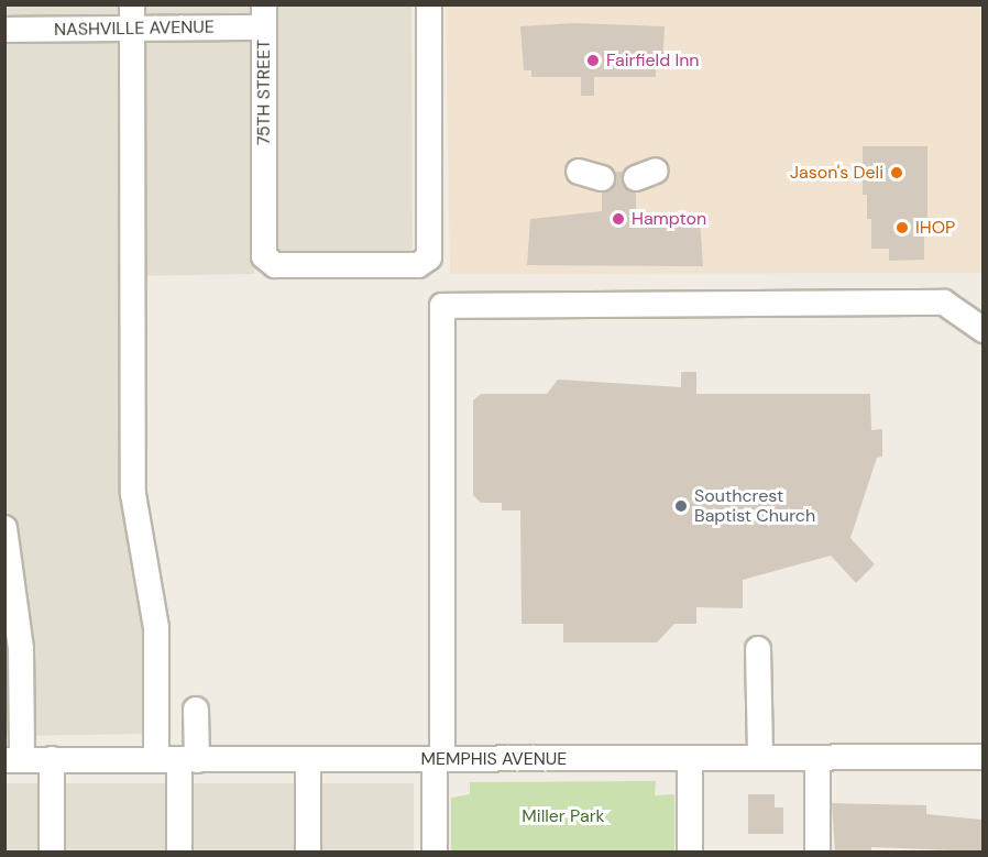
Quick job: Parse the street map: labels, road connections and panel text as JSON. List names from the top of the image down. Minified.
{"streets":{"street":["NASHVILLE AVENUE","75TH STREET","MEMPHIS AVENUE"]},"crossings":[["NASHVILLE AVENUE","75TH STREET"]],"parks":["Miller Park"],"places":["Fairfield Inn","Jason's Deli","Hampton","IHOP","Southcrest Baptist Church"]}
